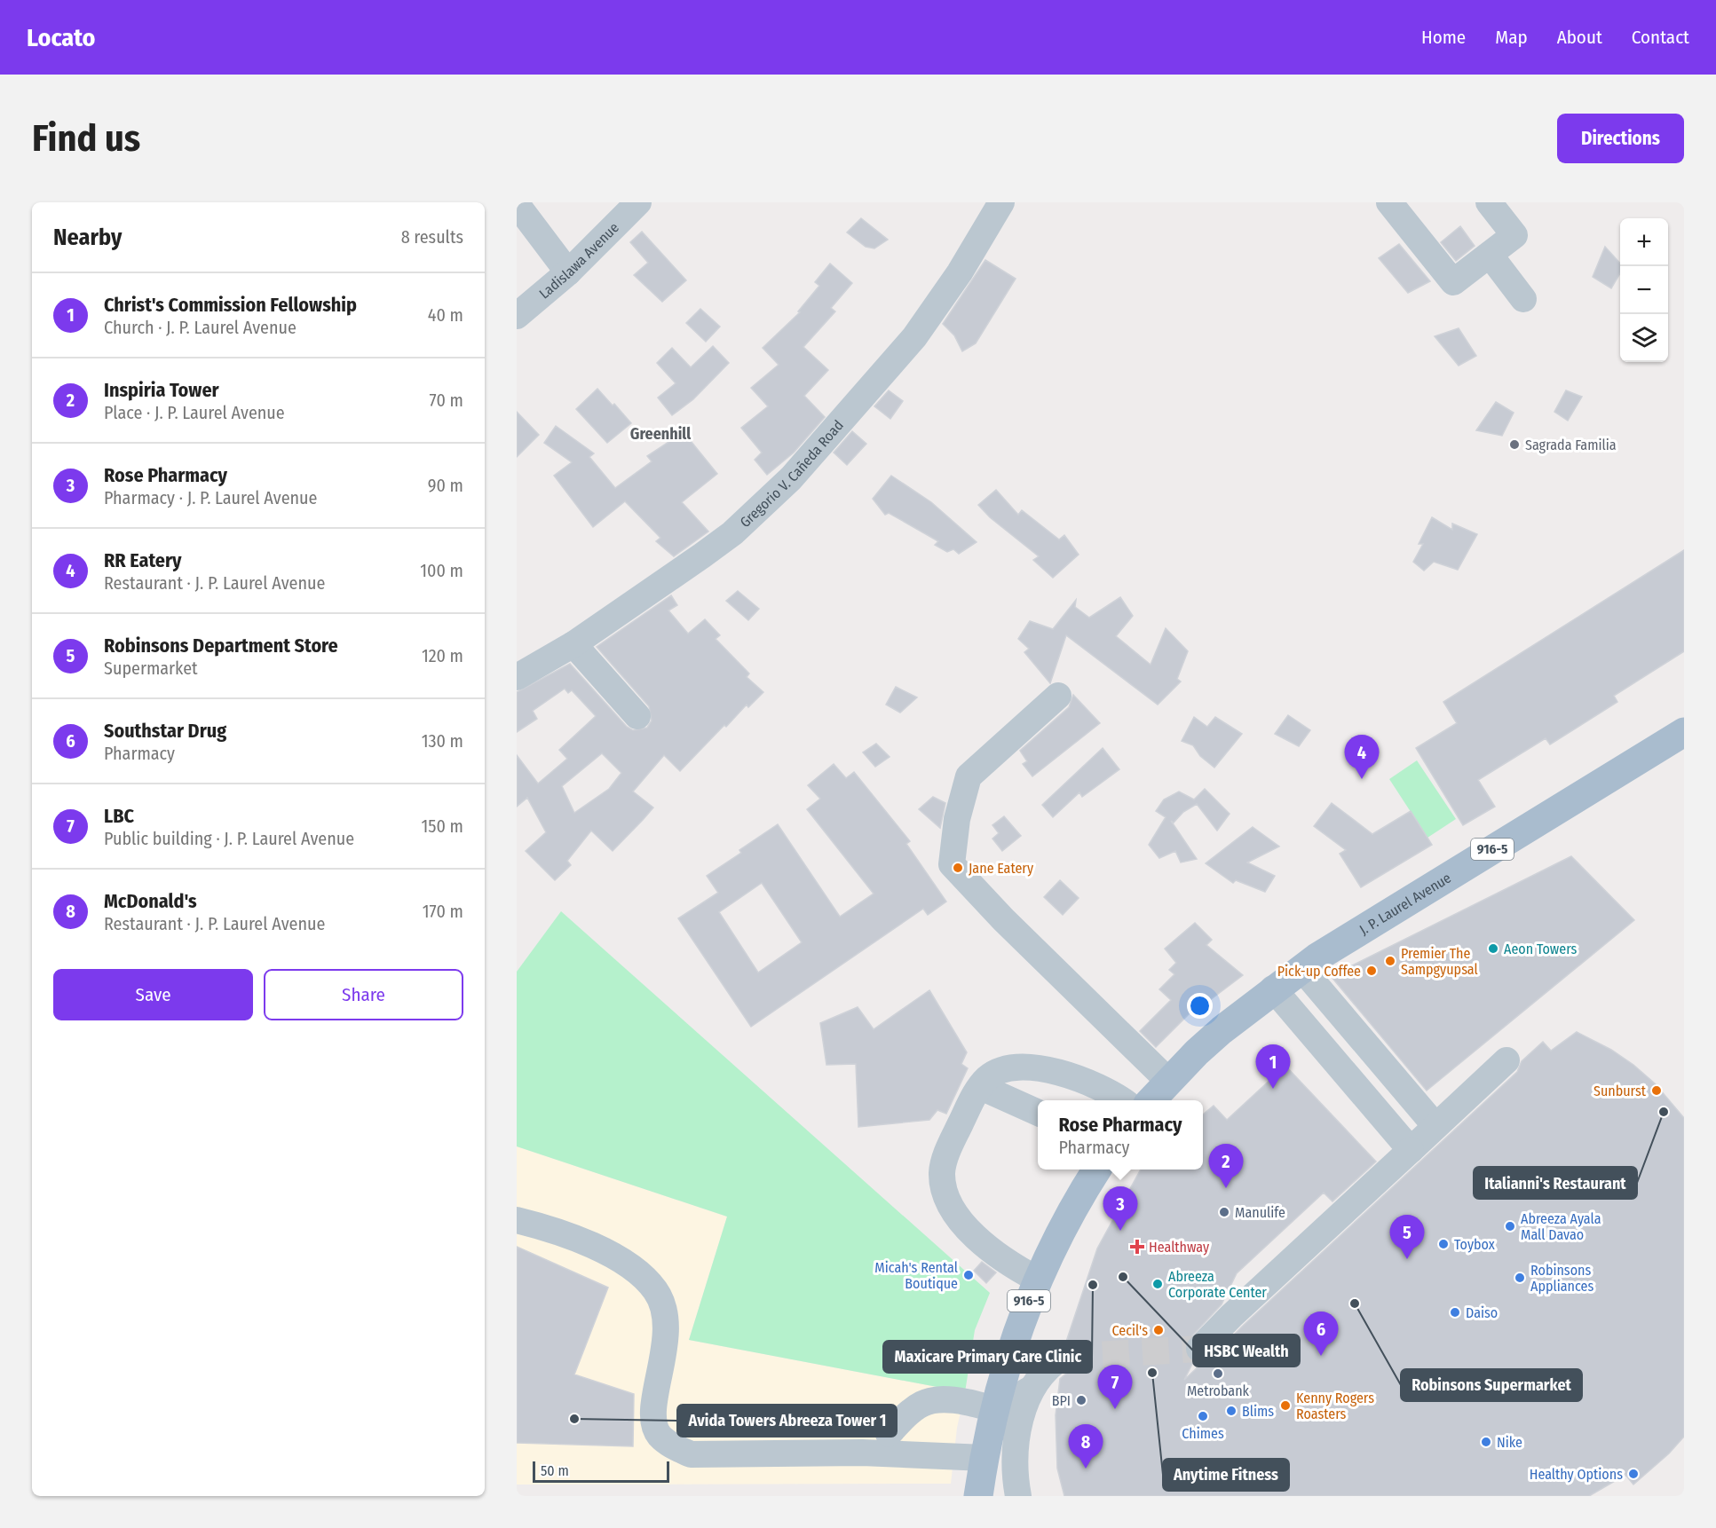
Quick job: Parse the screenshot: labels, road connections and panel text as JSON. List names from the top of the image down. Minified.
{"streets":{"main road":["916-5","J. P. Laurel Avenue"],"street":["Ladislawa Avenue","Gregorio V. Cañeda Road"]},"districts":["Greenhill"],"places":{"other":["Sagrada Familia","Jane Eatery","Aeon Towers","Premier The Sampgyupsal","Pick-up Coffee","Sunburst","Italianni's Restaurant","Manulife","Abreeza Ayala Mall Davao","Toybox","Micah's Rental Boutique","HSBC Wealth","Robinsons Appliances","Abreeza Corporate Center","Maxicare Primary Care Clinic","Robinsons Supermarket","Daiso","Cecil's","Anytime Fitness","Metrobank","BPI","Kenny Rogers Roasters","Blims","Chimes","Avida Towers Abreeza Tower 1","Nike","Healthy Options"],"health":["Healthway"]},"scale_bar":"50 m","page":{"header":"Locato","nav":["Home","Map","About","Contact"],"buttons":["Directions",["Save","Share"]],"title":"Find us","heading":["Nearby","8 results"],"map_buttons":["+","−"],"list":[{"mark":"1","name":"Christ's Commission Fellowship","note":"Church · J. P. Laurel Avenue","value":"40 m"},{"mark":"2","name":"Inspiria Tower","note":"Place · J. P. Laurel Avenue","value":"70 m"},{"mark":"3","name":"Rose Pharmacy","note":"Pharmacy · J. P. Laurel Avenue","value":"90 m"},{"mark":"4","name":"RR Eatery","note":"Restaurant · J. P. Laurel Avenue","value":"100 m"},{"mark":"5","name":"Robinsons Department Store","note":"Supermarket","value":"120 m"},{"mark":"6","name":"Southstar Drug","note":"Pharmacy","value":"130 m"},{"mark":"7","name":"LBC","note":"Public building · J. P. Laurel Avenue","value":"150 m"},{"mark":"8","name":"McDonald's","note":"Restaurant · J. P. Laurel Avenue","value":"170 m"}],"pins":["4","1","2","3","5","6","7","8"],"popup":["Rose Pharmacy","Pharmacy"],"scale":"50 m"}}
